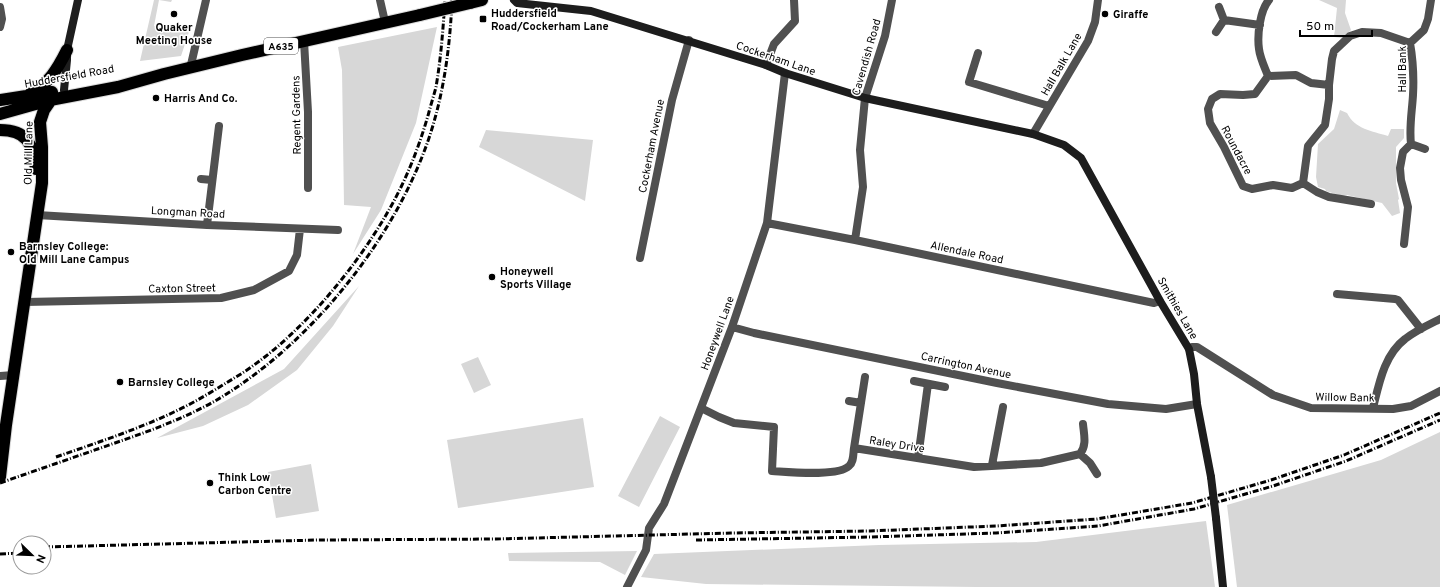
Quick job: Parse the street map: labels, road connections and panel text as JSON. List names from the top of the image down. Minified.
{"streets":{"highway":["A635","Huddersfield Road","Old Mill Lane"],"street":["Cavendish Road","Cockerham Lane","Hall Balk Lane","Hall Bank","Regent Gardens","Cockerham Avenue","Roundacre","Longman Road","Allendale Road","Caxton Street","Smithies Lane","Honeywell Lane","Carrington Avenue","Willow Bank","Raley Drive"]},"crossings":[["A635","Huddersfield Road"],["A635","Old Mill Lane"],["Cavendish Road","Cockerham Lane"],["Cavendish Road","Allendale Road"],["Cockerham Lane","Hall Balk Lane"],["Cockerham Lane","Cockerham Avenue"],["Cockerham Lane","Smithies Lane"],["Cockerham Lane","Honeywell Lane"],["Hall Balk Lane","Smithies Lane"],["Huddersfield Road","Regent Gardens"],["Huddersfield Road","Old Mill Lane"],["Old Mill Lane","Longman Road"],["Old Mill Lane","Caxton Street"],["Longman Road","Caxton Street"],["Allendale Road","Smithies Lane"],["Allendale Road","Honeywell Lane"],["Smithies Lane","Carrington Avenue"],["Smithies Lane","Willow Bank"],["Honeywell Lane","Carrington Avenue"],["Honeywell Lane","Raley Drive"]],"places":{"other":["Quaker Meeting House","Giraffe","Harris And Co.","Barnsley College: Old Mill Lane Campus","Honeywell Sports Village","Barnsley College","Think Low Carbon Centre"],"transit":["Huddersfield Road/Cockerham Lane"]},"scale_bar":"50 m","north":"bottom right"}
